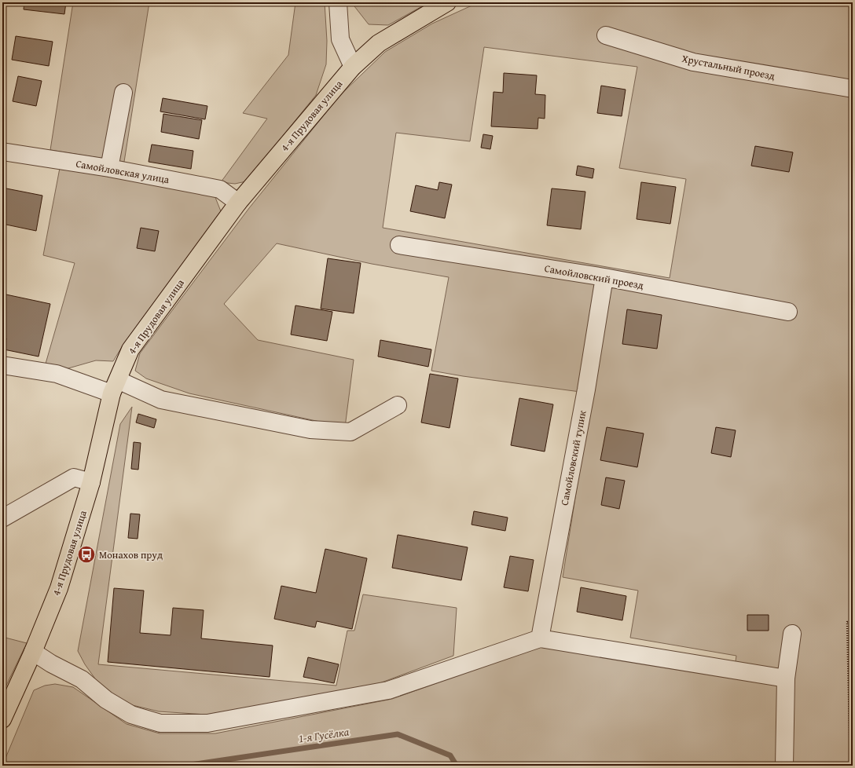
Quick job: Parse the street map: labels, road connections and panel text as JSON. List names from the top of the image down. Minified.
{"streets":{"main road":["4-я Прудовая улица"],"street":["Хрустальный проезд","Самойловская улица","Самойловский проезд","Самойловский тупик"]},"crossings":[["4-я Прудовая улица","Самойловская улица"],["Самойловский проезд","Самойловский тупик"]],"water":["1-я Гусёлка"],"places":{"bus stop":["Монахов пруд"]}}
